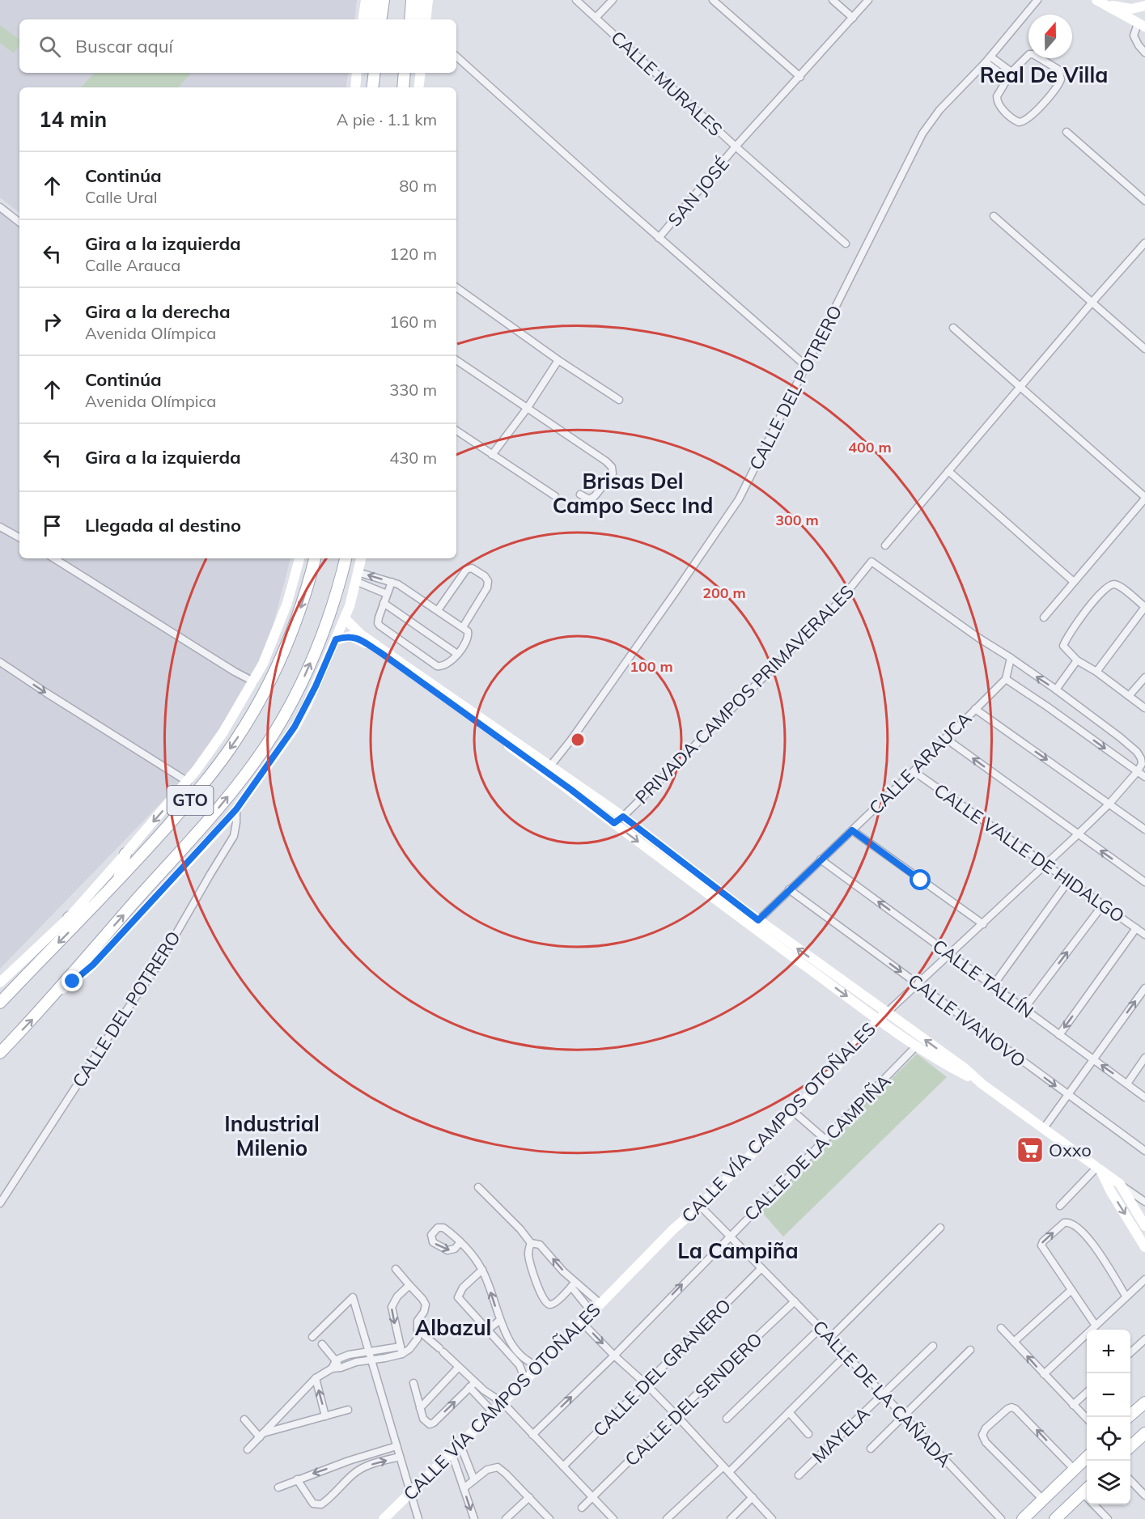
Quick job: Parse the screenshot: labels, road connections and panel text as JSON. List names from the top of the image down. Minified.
{"streets":{"main road":["GTO"],"street":["CALLE MURALES","SAN JOSÉ","CALLE DEL POTRERO","PRIVADA CAMPOS PRIMAVERALES","CALLE ARAUCA","CALLE VALLE DE HIDALGO","CALLE TALLÍN","CALLE IVANOVO","CALLE VÍA CAMPOS OTOÑALES","CALLE DE LA CAMPIÑA","CALLE DEL GRANERO","CALLE DE LA CAÑADÁ","CALLE DEL SENDERO","MAYELA"]},"crossings":[["CALLE MURALES","SAN JOSÉ"],["SAN JOSÉ","CALLE DEL POTRERO"],["CALLE ARAUCA","CALLE VALLE DE HIDALGO"],["CALLE ARAUCA","CALLE TALLÍN"],["CALLE ARAUCA","CALLE IVANOVO"],["CALLE VALLE DE HIDALGO","CALLE VÍA CAMPOS OTOÑALES"],["CALLE TALLÍN","CALLE VÍA CAMPOS OTOÑALES"],["CALLE IVANOVO","CALLE VÍA CAMPOS OTOÑALES"],["CALLE VÍA CAMPOS OTOÑALES","CALLE DE LA CAÑADÁ"],["CALLE DE LA CAMPIÑA","CALLE DE LA CAÑADÁ"],["CALLE DEL GRANERO","CALLE DE LA CAÑADÁ"],["CALLE DE LA CAÑADÁ","CALLE DEL SENDERO"],["CALLE DE LA CAÑADÁ","MAYELA"]],"one_way":["CALLE DE LA CAMPIÑA"],"districts":["Real De Villa","Brisas Del Campo Secc Ind","Industrial Milenio","La Campiña","Albazul"],"places":{"supermarket":["Oxxo"]},"north":"top","page":{"search":"Buscar aquí","heading":["14 min","A pie · 1.1 km"],"list":[["Continúa","Calle Ural","80 m"],["Gira a la izquierda","Calle Arauca","120 m"],["Gira a la derecha","Avenida Olímpica","160 m"],["Continúa","Avenida Olímpica","330 m"],["Gira a la izquierda","430 m"],"Llegada al destino"],"map_buttons":["+","−"]},"rings":["400 m","300 m","200 m","100 m"]}
